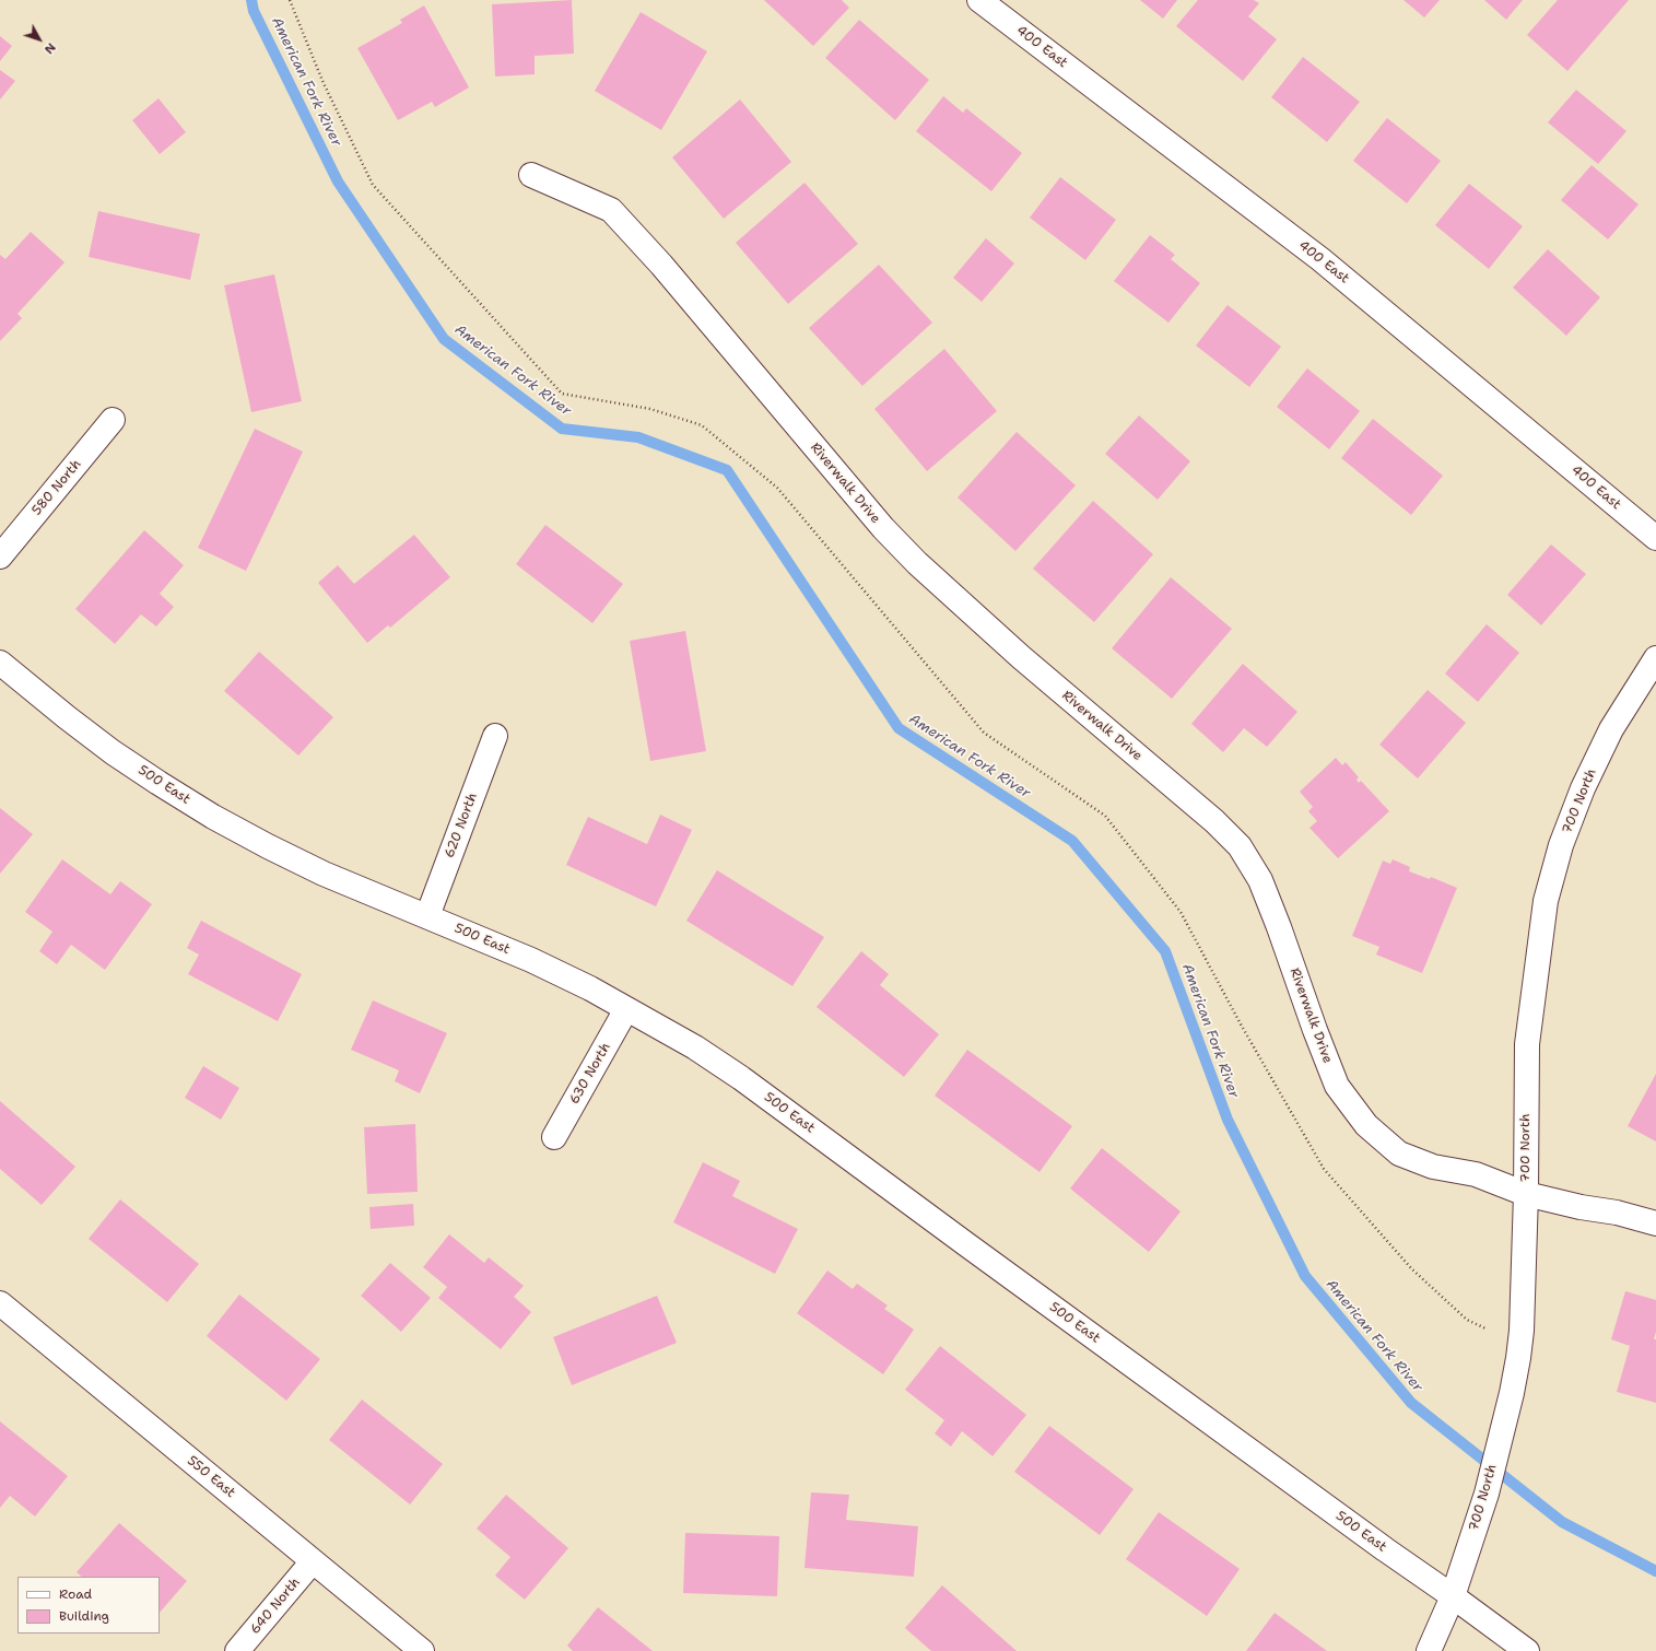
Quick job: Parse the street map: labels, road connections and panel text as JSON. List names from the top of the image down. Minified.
{"streets":{"street":["400 East","Riverwalk Drive","580 North","500 East","700 North","620 North","630 North","550 East","640 North"]},"crossings":[["Riverwalk Drive","700 North"],["500 East","700 North"],["500 East","620 North"],["500 East","630 North"],["550 East","640 North"]],"water":["American Fork River"],"legend":["Road","Building"],"north":"bottom right"}
